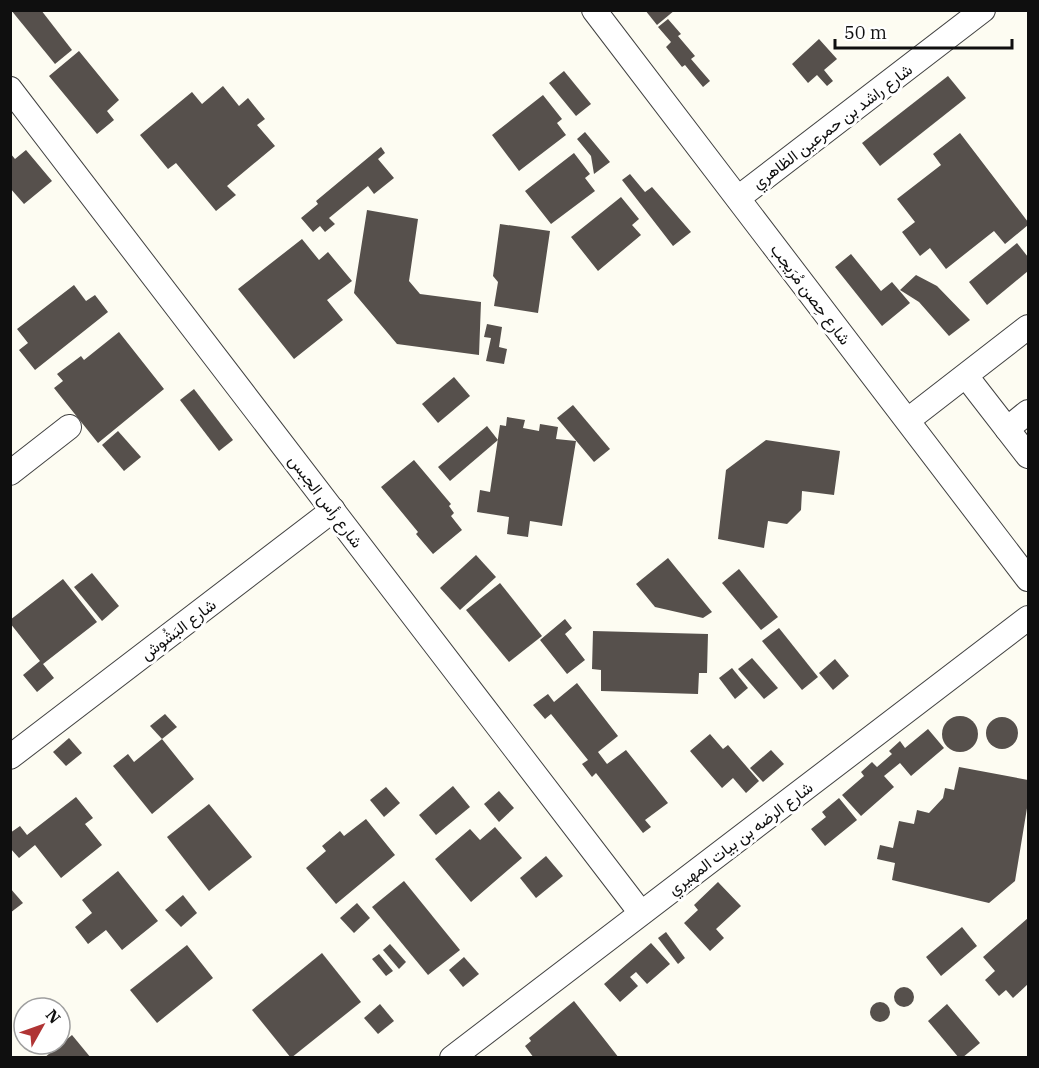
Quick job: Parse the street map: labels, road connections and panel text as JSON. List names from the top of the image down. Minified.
{"streets":{"street":["شارع راشد بن حمرعين الظاهري","شارع حِصن مُرَيجب","شارع رأس الجبس","شارع البَشُوش","شارع الرضه بن بيات المهيري"]},"crossings":[["شارع راشد بن حمرعين الظاهري","شارع حِصن مُرَيجب"],["شارع رأس الجبس","شارع البَشُوش"],["شارع رأس الجبس","شارع الرضه بن بيات المهيري"]],"scale_bar":"50 m","north":"top right"}
